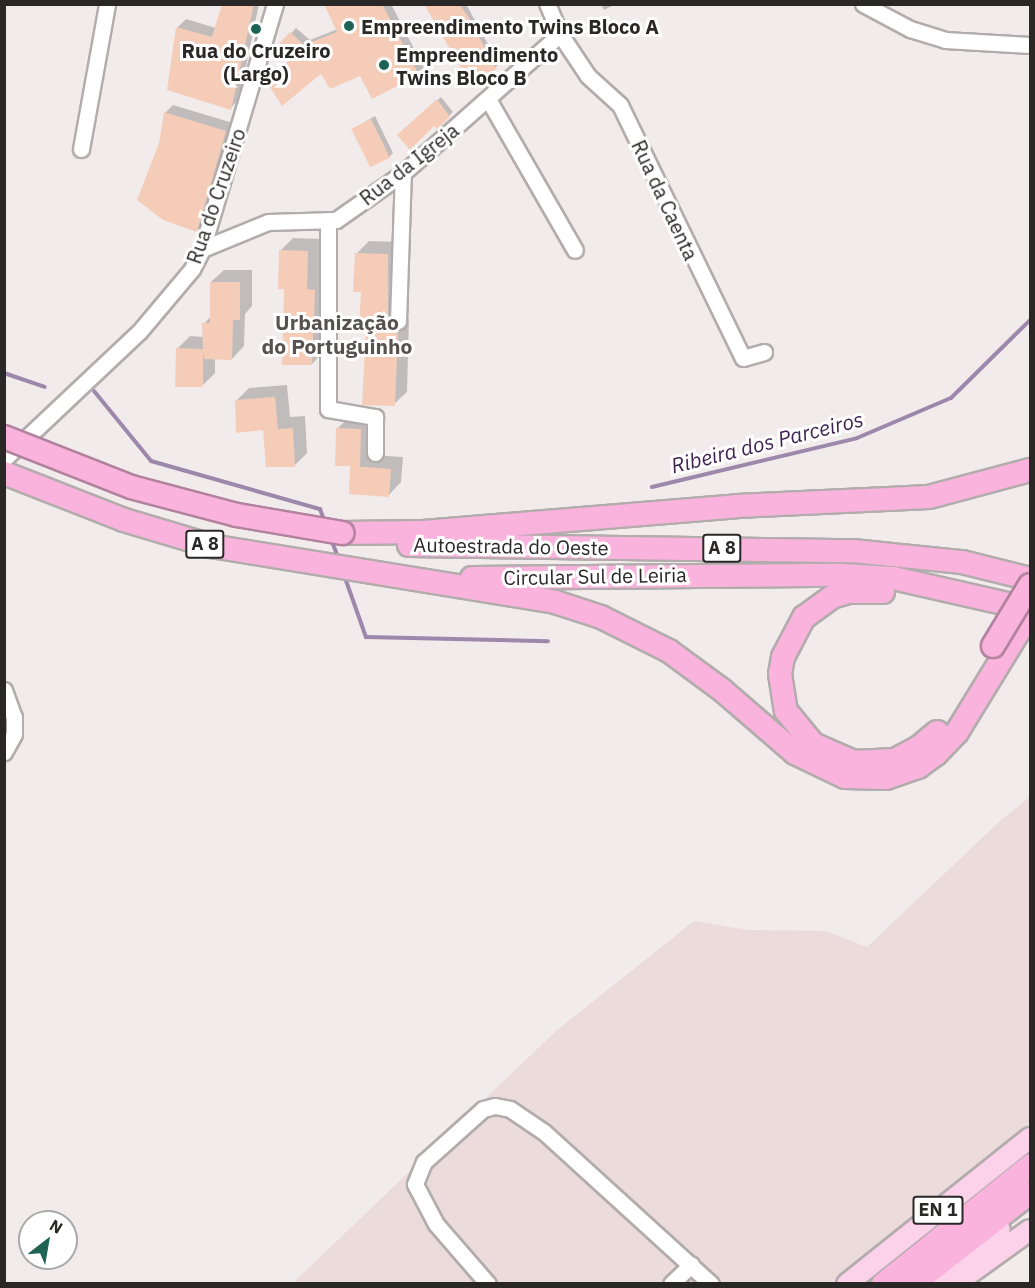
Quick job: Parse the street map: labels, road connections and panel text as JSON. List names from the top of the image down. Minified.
{"streets":{"highway":["A 8","Autoestrada do Oeste","Circular Sul de Leiria"],"main road":["EN 1"],"street":["Rua da Igreja","Rua do Cruzeiro","Rua da Caenta"]},"crossings":[["Rua da Igreja","Rua do Cruzeiro"],["Rua da Igreja","Rua da Caenta"],["Autoestrada do Oeste","Circular Sul de Leiria"]],"districts":["Urbanização do Portuguinho"],"water":["Ribeira dos Parceiros"],"places":["Empreendimento Twins Bloco A","Rua do Cruzeiro (Largo)","Empreendimento Twins Bloco B"],"north":"top right"}
